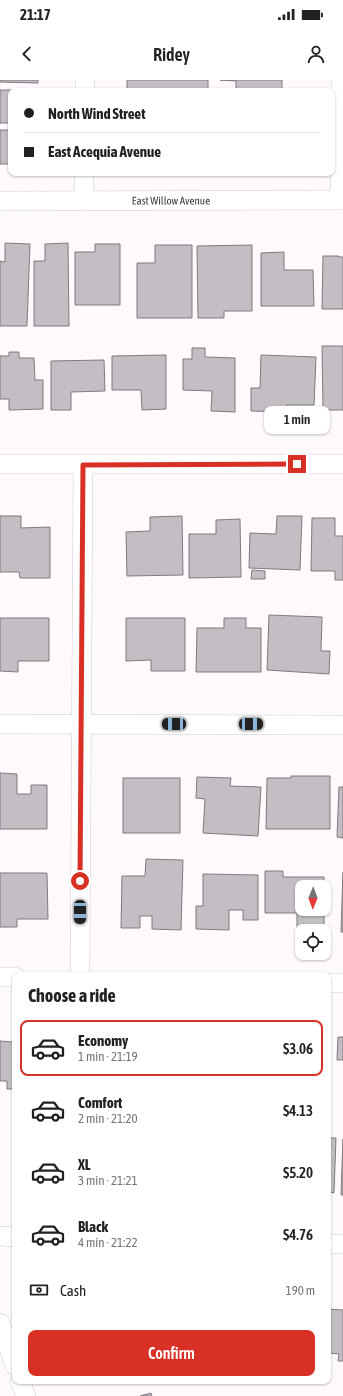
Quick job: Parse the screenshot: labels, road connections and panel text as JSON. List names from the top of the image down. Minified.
{"streets":{"street":["East Willow Avenue"]},"north":"bottom","page":{"status":"21:17","header":"Ridey","banner":["North Wind Street","East Acequia Avenue"],"bubble":"1 min","heading":"Choose a ride","list":[{"name":"Economy","note":"1 min · 21:19","value":"$3.06"},{"name":"Comfort","note":"2 min · 21:20","value":"$4.13"},{"name":"XL","note":"3 min · 21:21","value":"$5.20"},{"name":"Black","note":"4 min · 21:22","value":"$4.76"}],"pay":["Cash","190 m"],"buttons":"Confirm"}}
